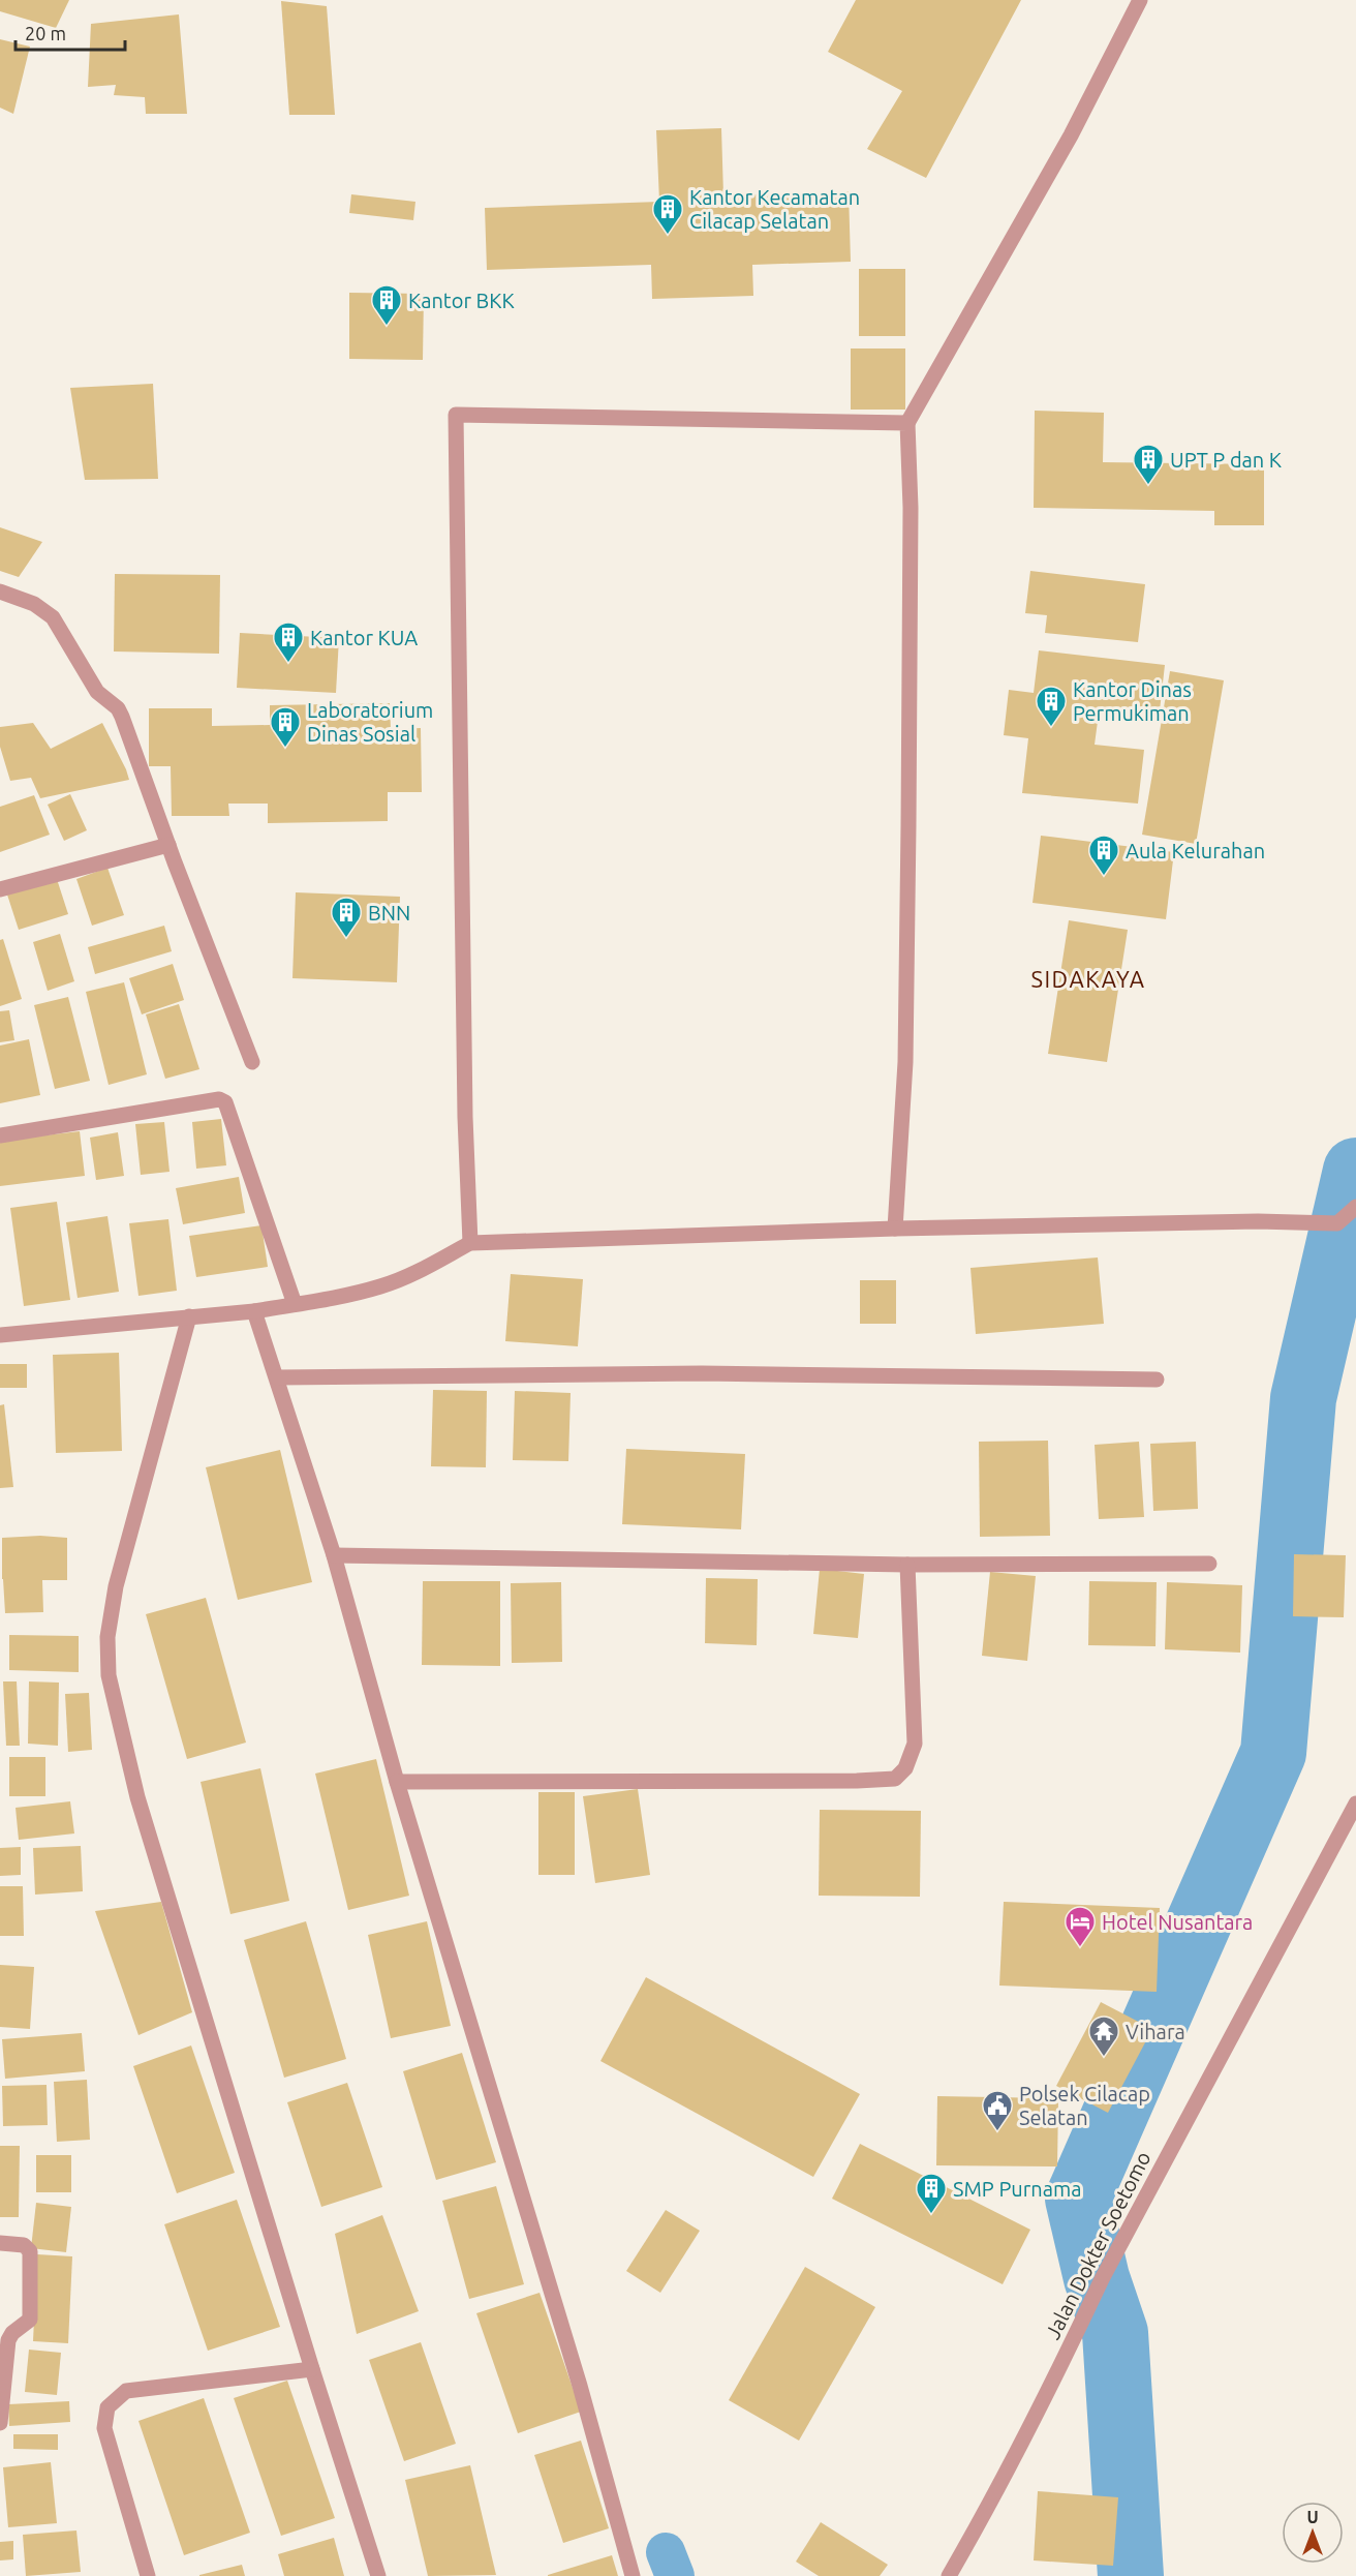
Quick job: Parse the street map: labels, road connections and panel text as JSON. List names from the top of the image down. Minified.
{"streets":{"street":["Jalan Dokter Soetomo"]},"districts":["SIDAKAYA"],"places":{"building":["Kantor Kecamatan Cilacap Selatan","Kantor BKK","UPT P dan K","Kantor KUA","Kantor Dinas Permukiman","Laboratorium Dinas Sosial","Aula Kelurahan","BNN","SMP Purnama"],"hotel":["Hotel Nusantara"],"temple":["Vihara"],"public building":["Polsek Cilacap Selatan"]},"scale_bar":"20 m","north":"top"}
